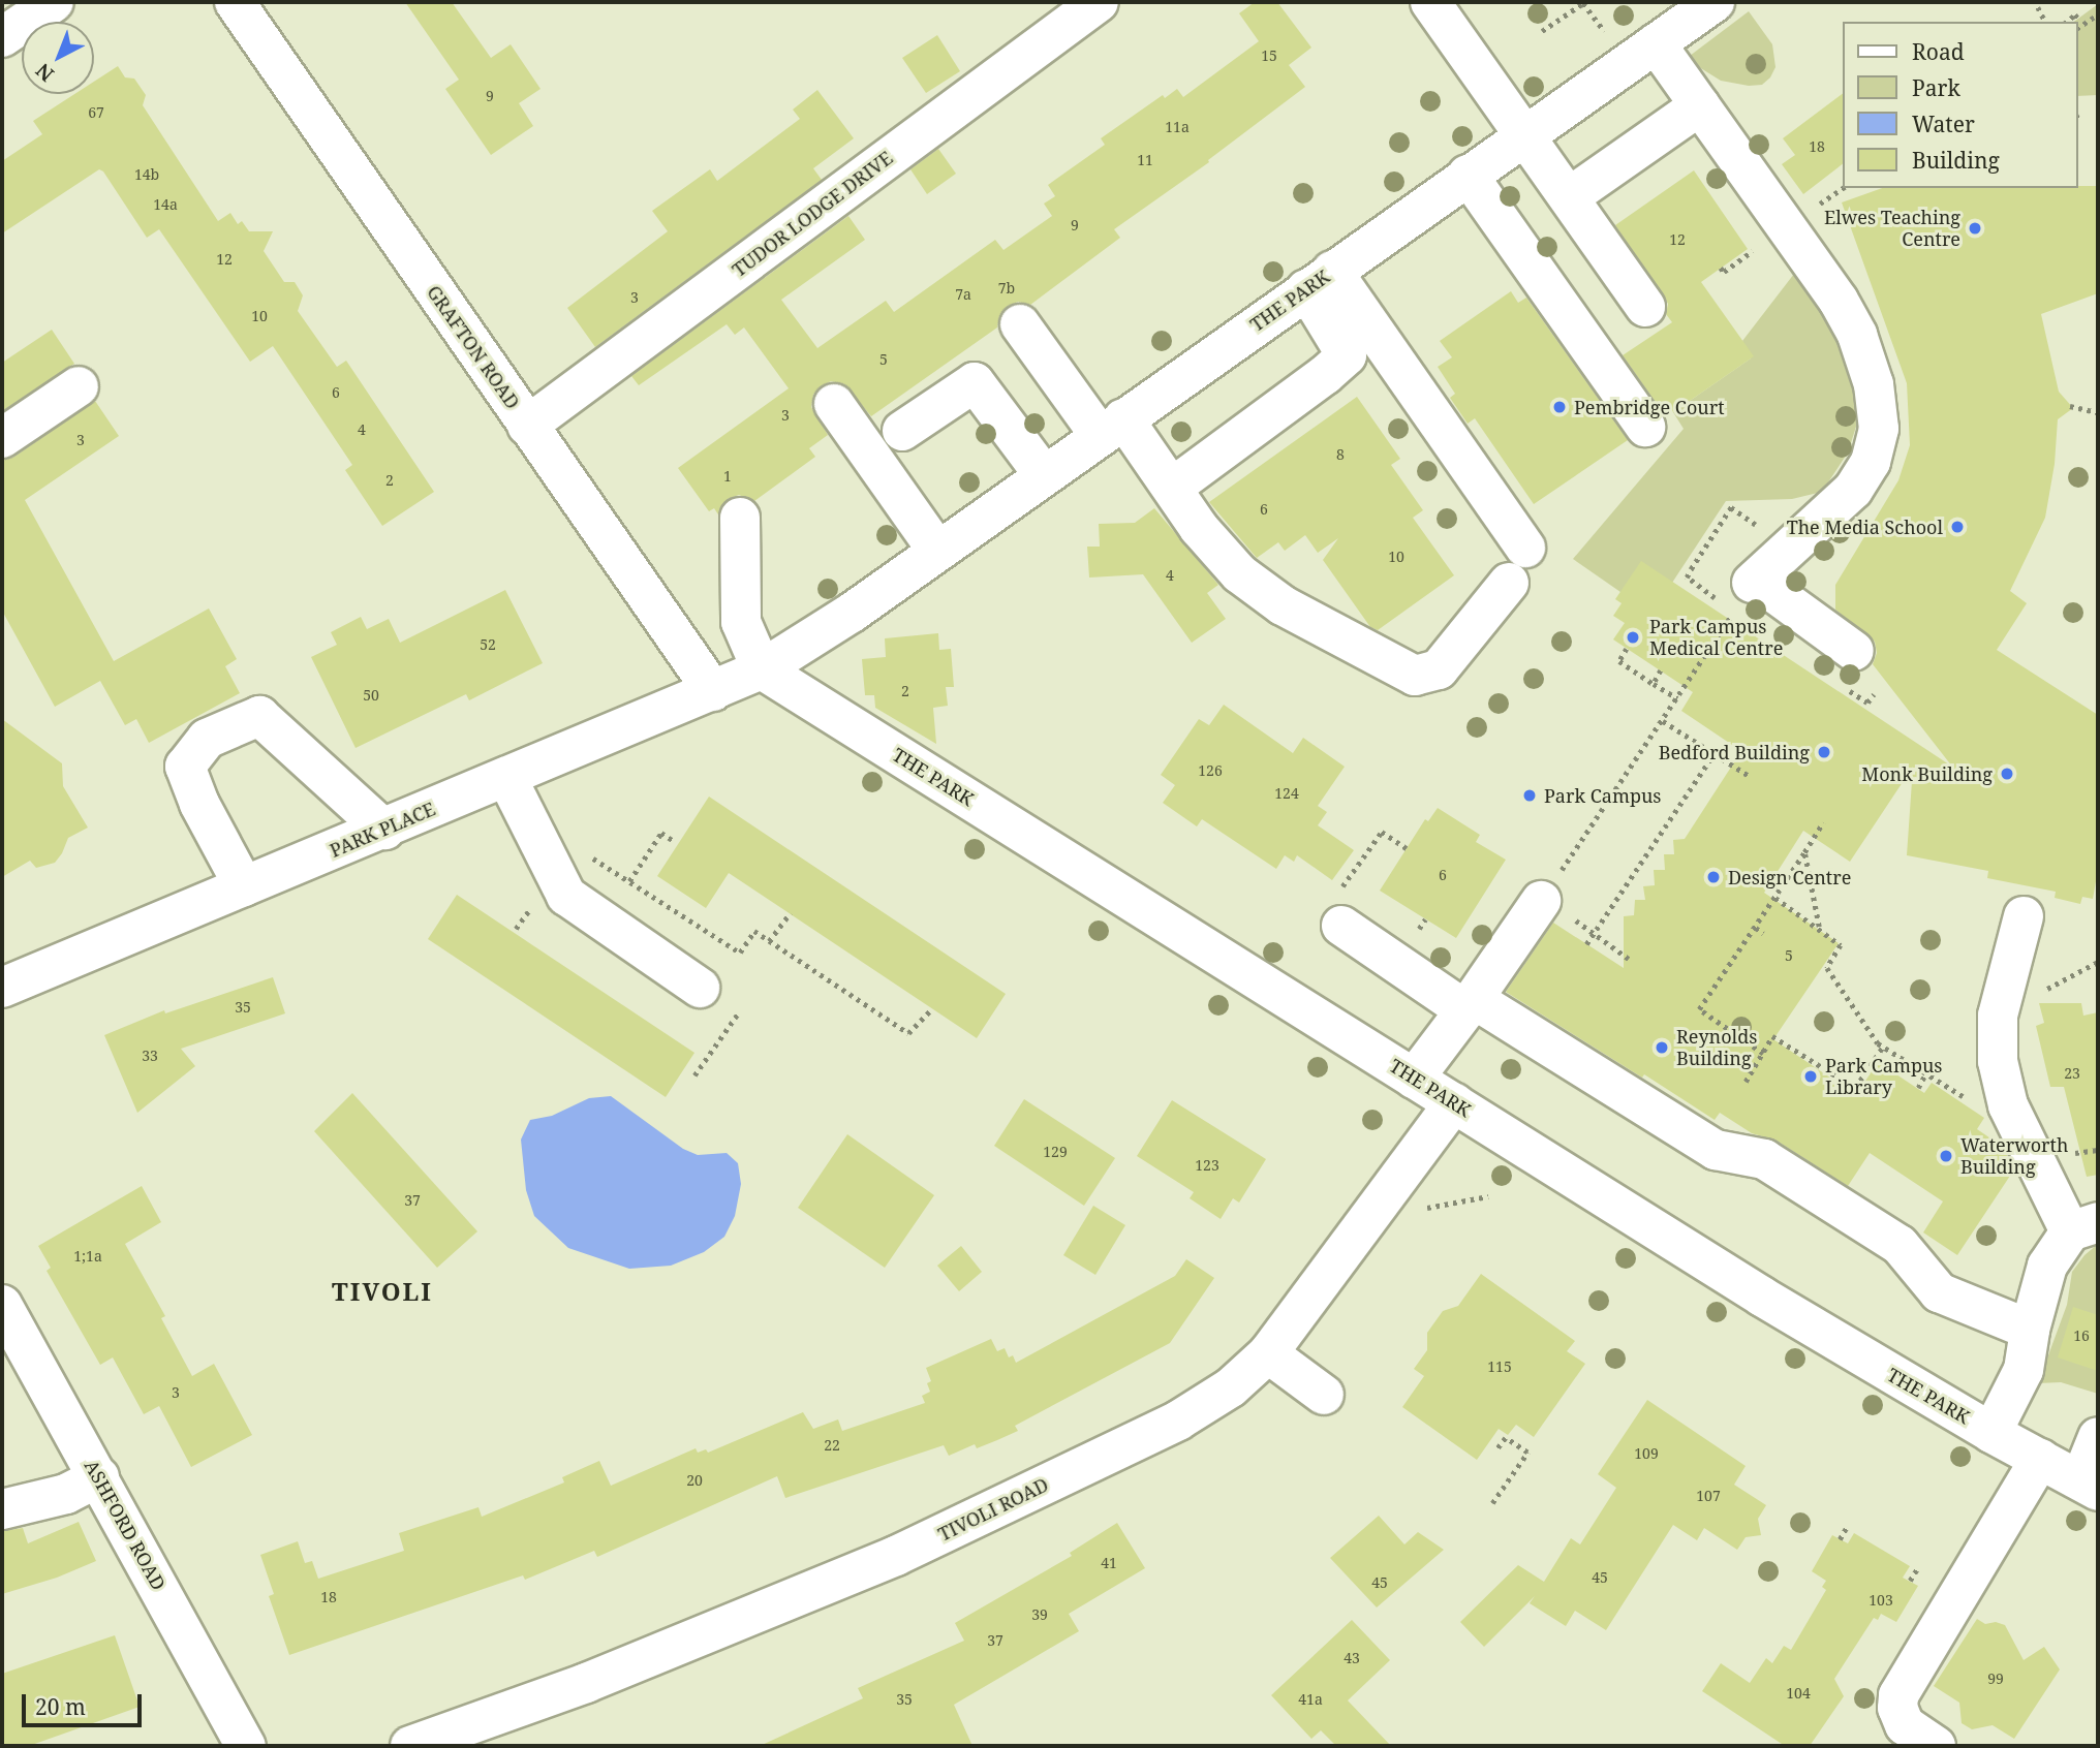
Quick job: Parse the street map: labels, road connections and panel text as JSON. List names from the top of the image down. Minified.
{"streets":{"street":["TUDOR LODGE DRIVE","THE PARK","GRAFTON ROAD","PARK PLACE","TIVOLI ROAD","ASHFORD ROAD"]},"crossings":[["TUDOR LODGE DRIVE","GRAFTON ROAD"],["THE PARK","PARK PLACE"],["THE PARK","TIVOLI ROAD"],["GRAFTON ROAD","PARK PLACE"]],"districts":["TIVOLI"],"places":["Elwes Teaching Centre","Pembridge Court","The Media School","Park Campus Medical Centre","Bedford Building","Monk Building","Park Campus","Design Centre","Reynolds Building","Park Campus Library","Waterworth Building"],"house_numbers":["15","9","67","11a","18","11","14b","14a","9","12","12","7b","7a","3","10","5","6","3","4","3","8","1","2","6","10","4","52","2","50","126","124","6","5","35","33","23","129","123","37","1;1a","16","115","3","22","109","20","107","41","45","45","18","103","39","37","43","99","104","35","41a"],"legend":["Road","Park","Water","Building"],"scale_bar":"20 m","north":"bottom left"}
